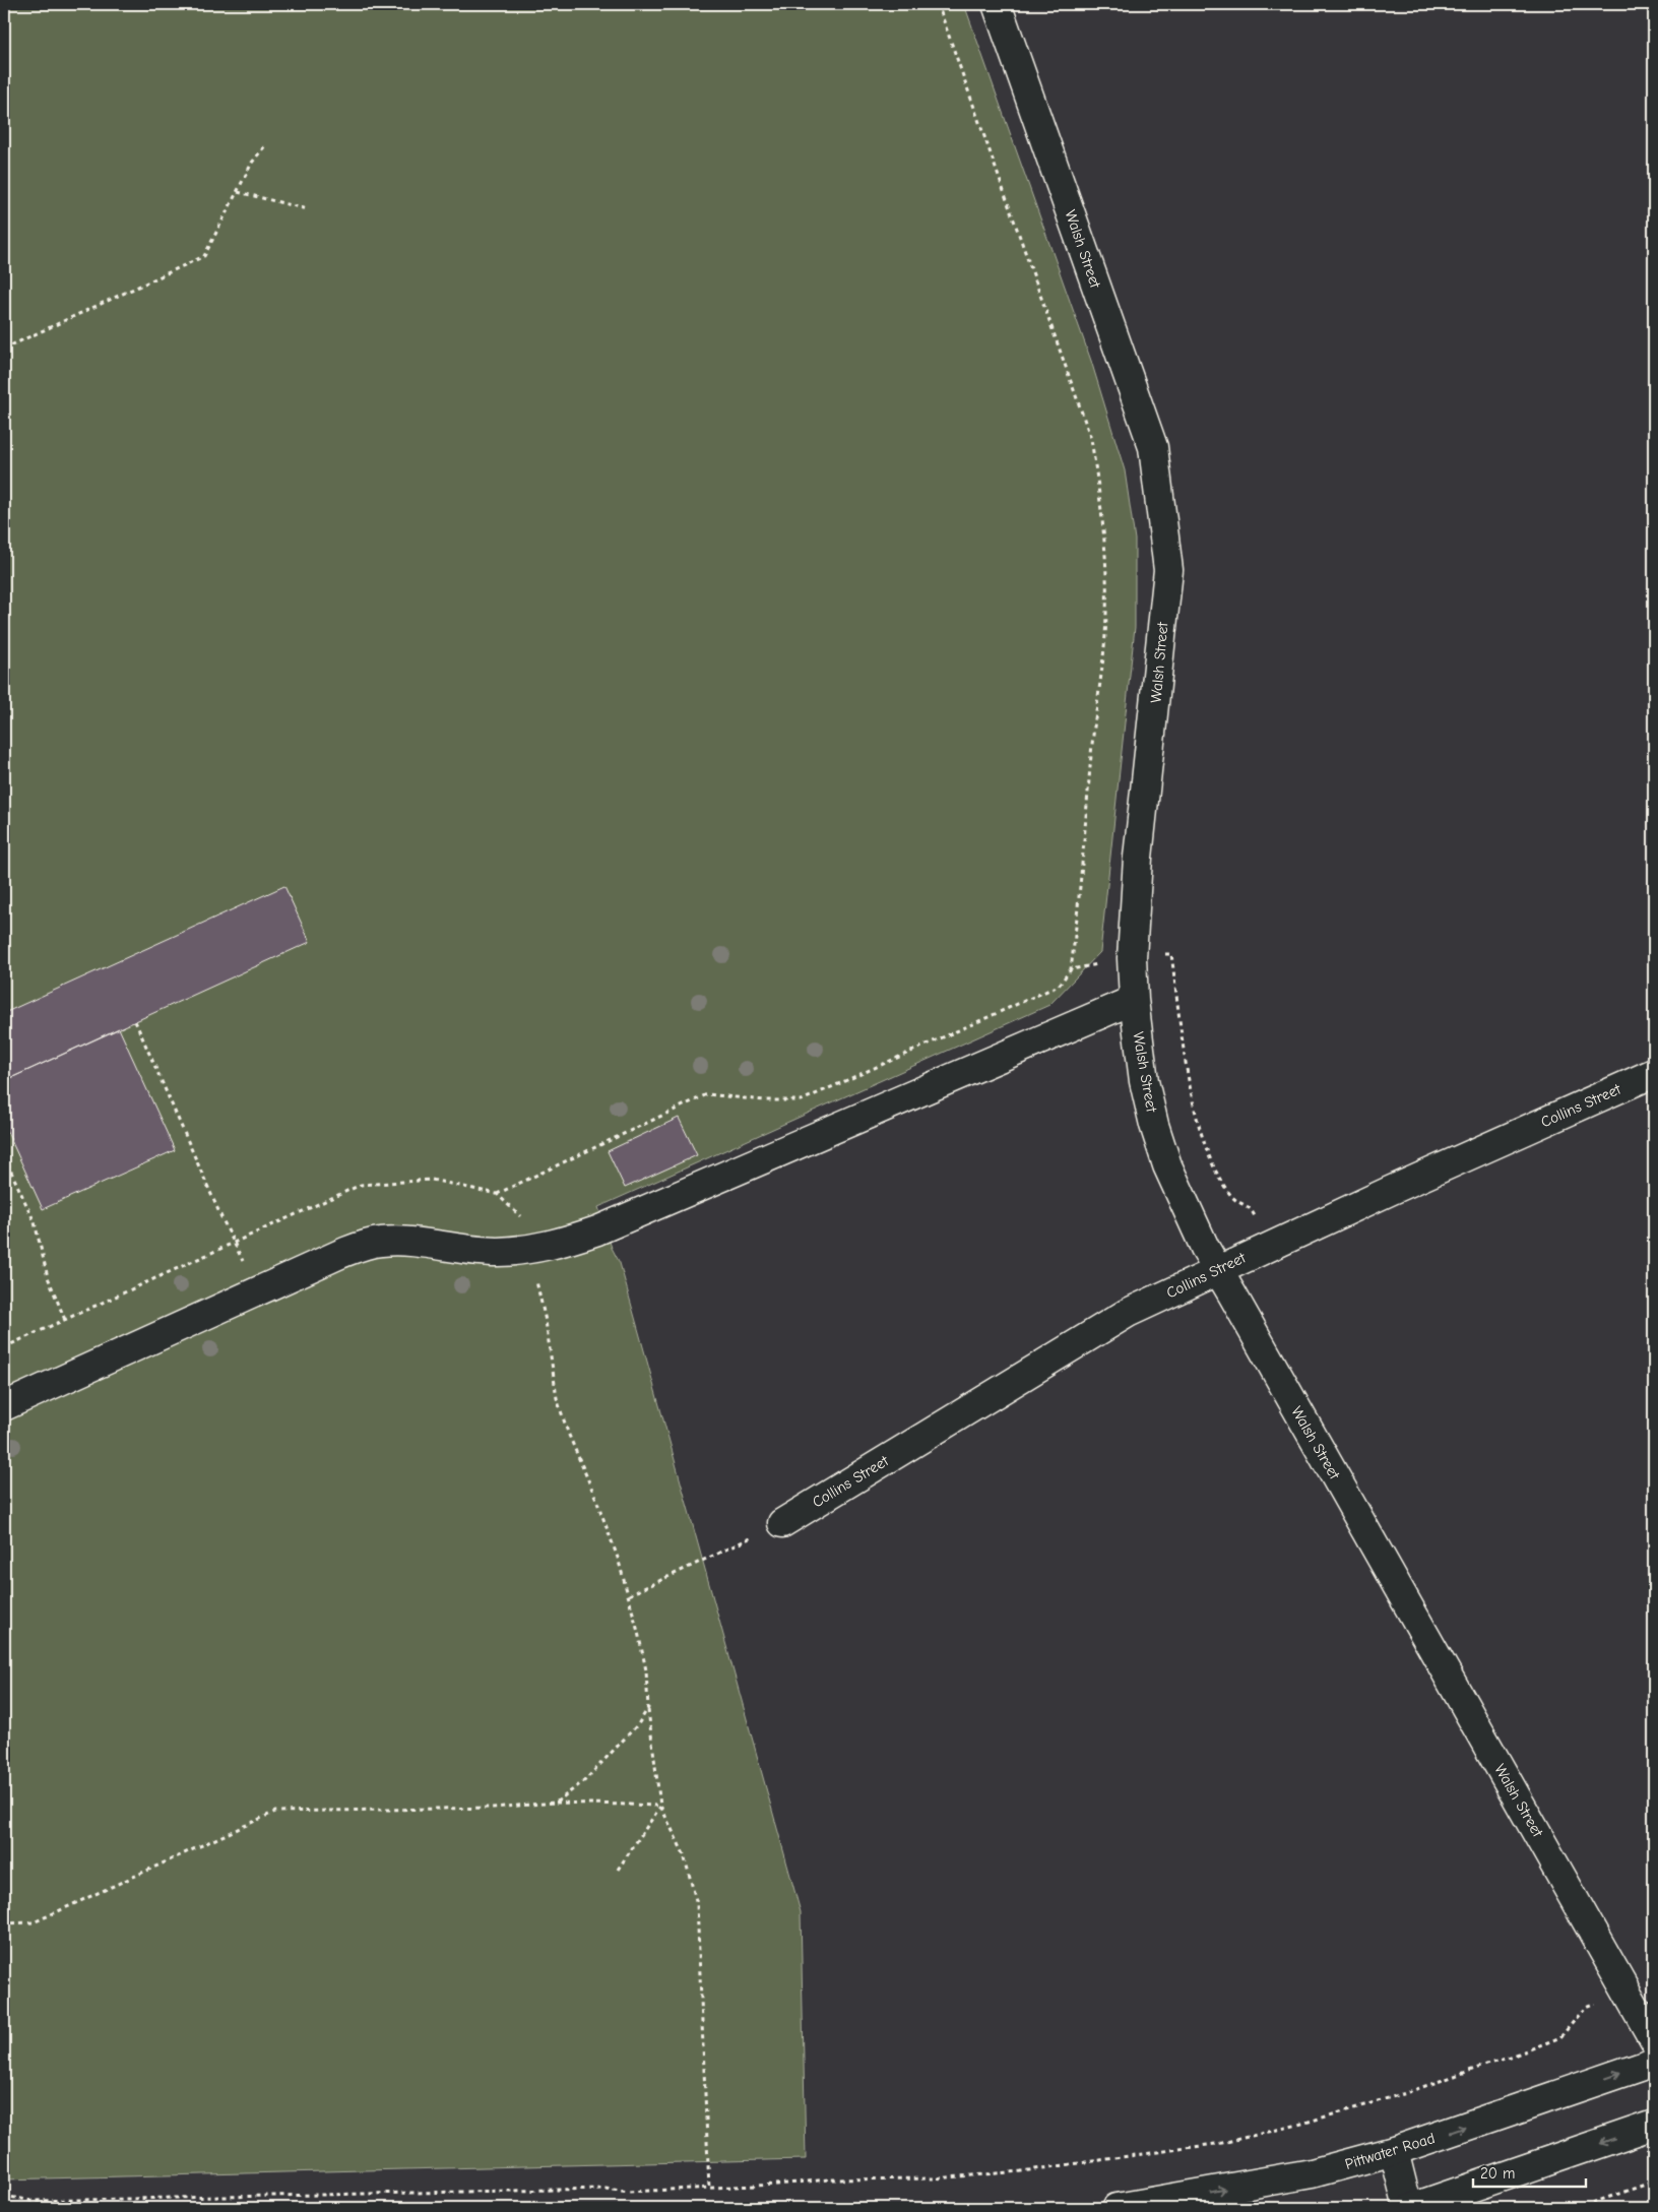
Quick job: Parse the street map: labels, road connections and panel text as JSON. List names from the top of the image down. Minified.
{"streets":{"main road":["Walsh Street","Collins Street","Pittwater Road"]},"crossings":[["Walsh Street","Collins Street"]],"scale_bar":"20 m"}
